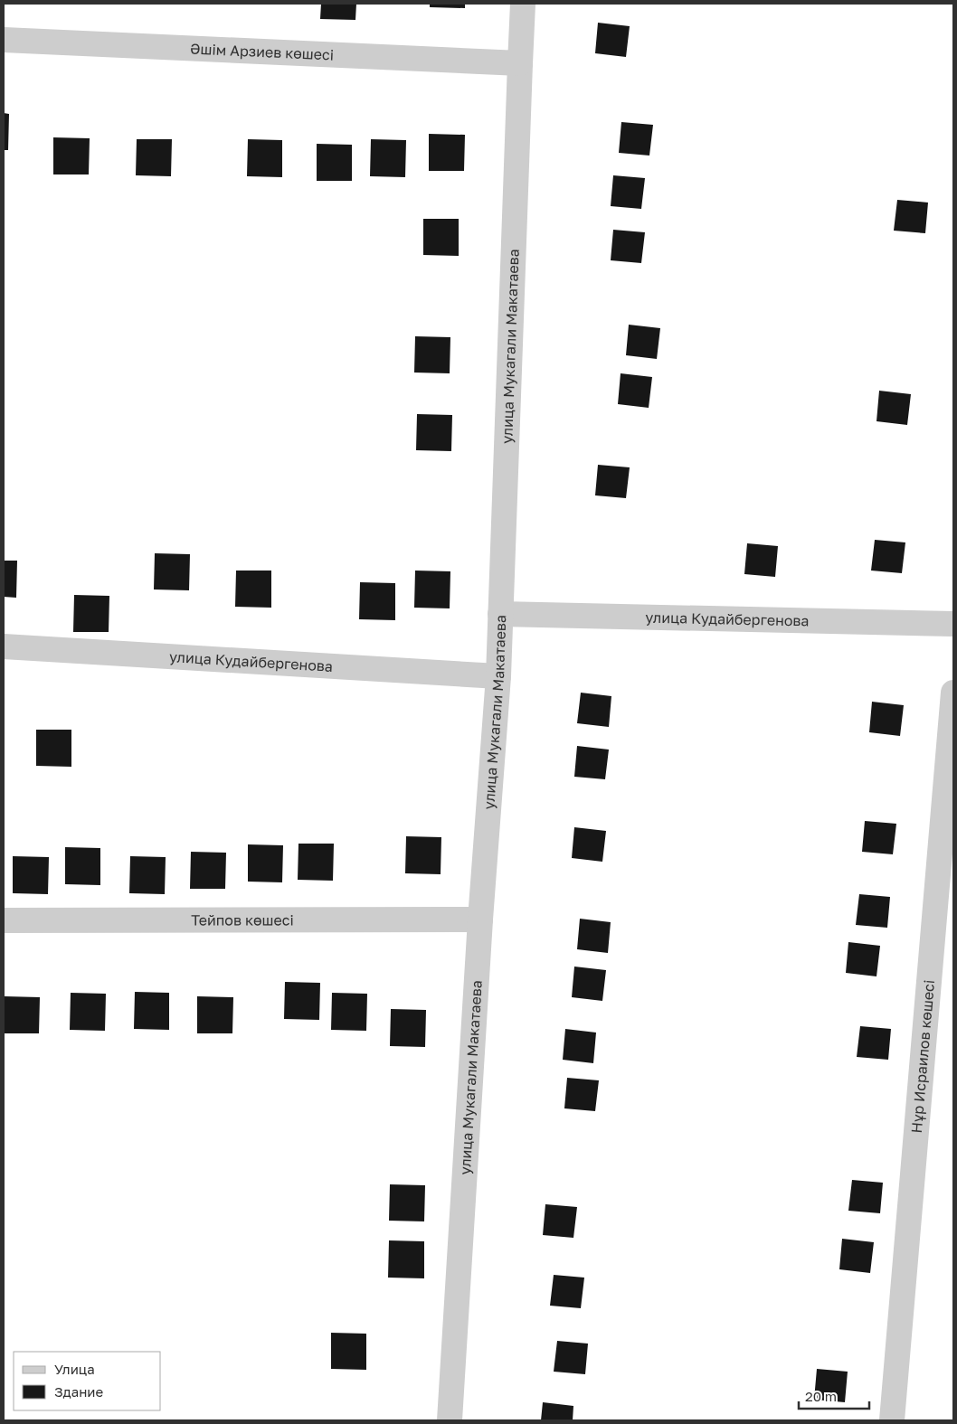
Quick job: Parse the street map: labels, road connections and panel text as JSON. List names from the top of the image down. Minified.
{"streets":{"street":["Әшім Арзиев көшесі","улица Мукагали Макатаева","улица Кудайбергенова","Тейпов көшесі","Нұр Исраилов көшесі"]},"crossings":[["Әшім Арзиев көшесі","улица Мукагали Макатаева"],["улица Мукагали Макатаева","улица Кудайбергенова"],["улица Мукагали Макатаева","Тейпов көшесі"]],"legend":["Улица","Здание"],"scale_bar":"20 m"}
